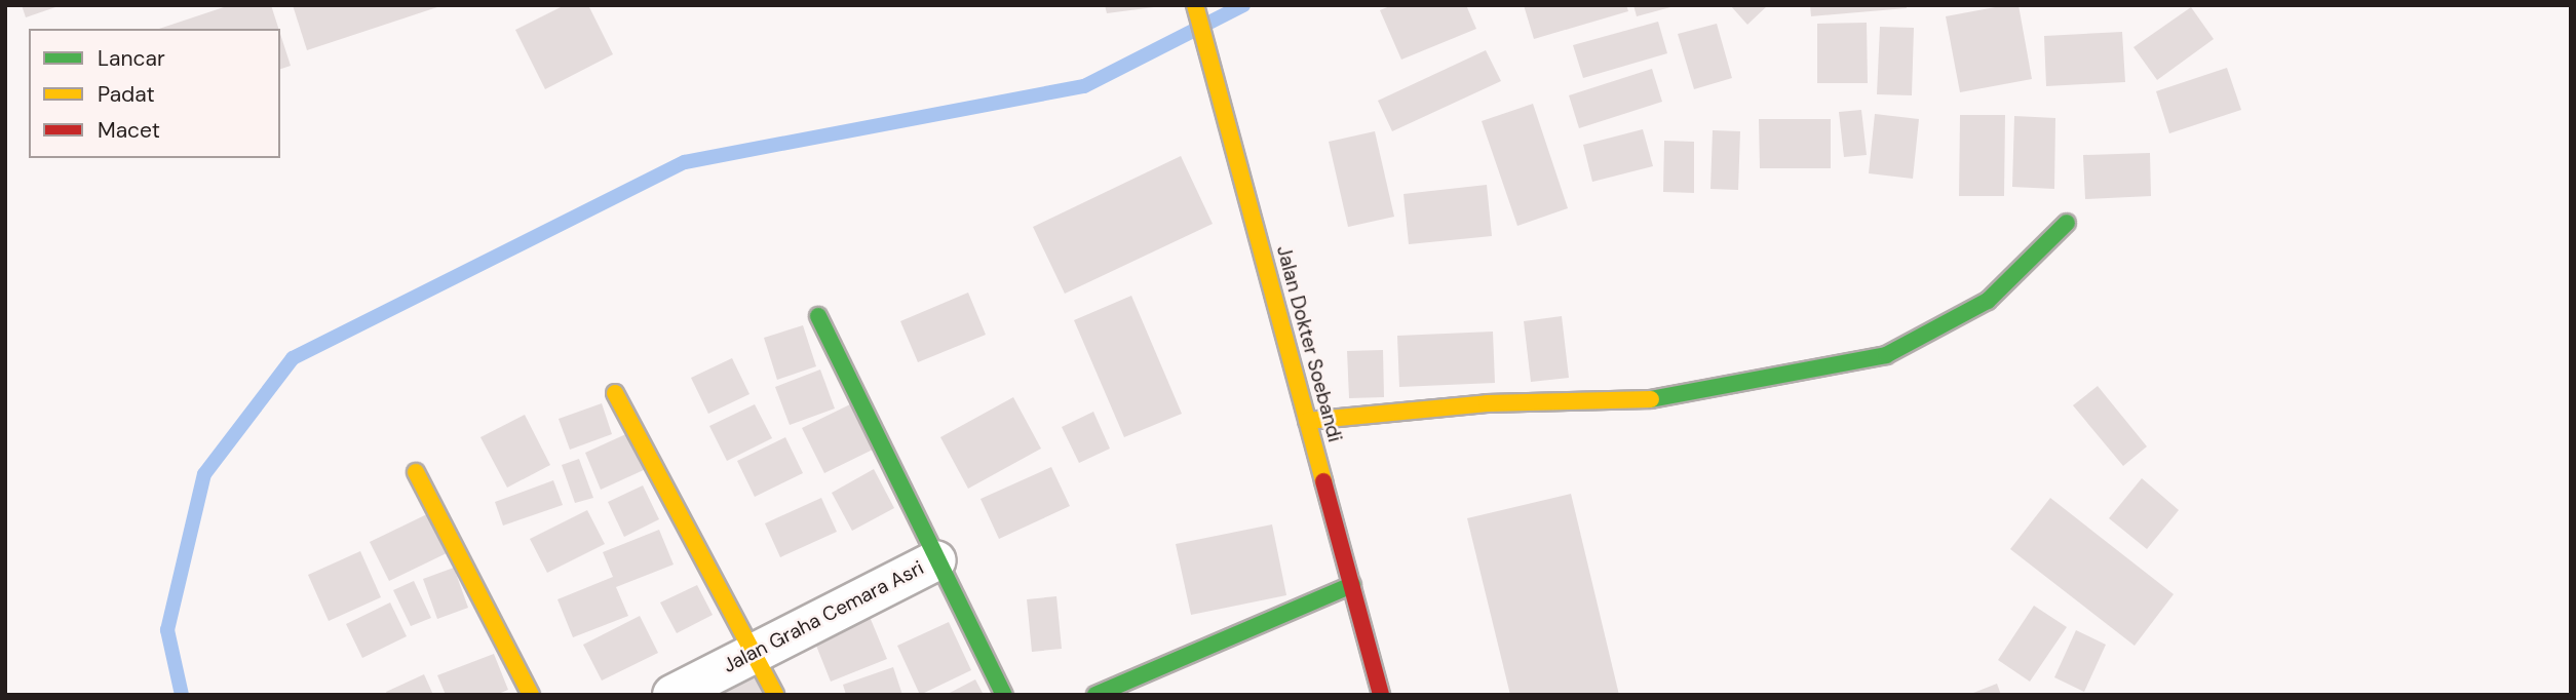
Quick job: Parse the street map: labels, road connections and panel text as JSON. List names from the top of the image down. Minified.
{"streets":{"street":["Jalan Dokter Soebandi","Jalan Graha Cemara Asri"]},"legend":["Lancar","Padat","Macet"]}
